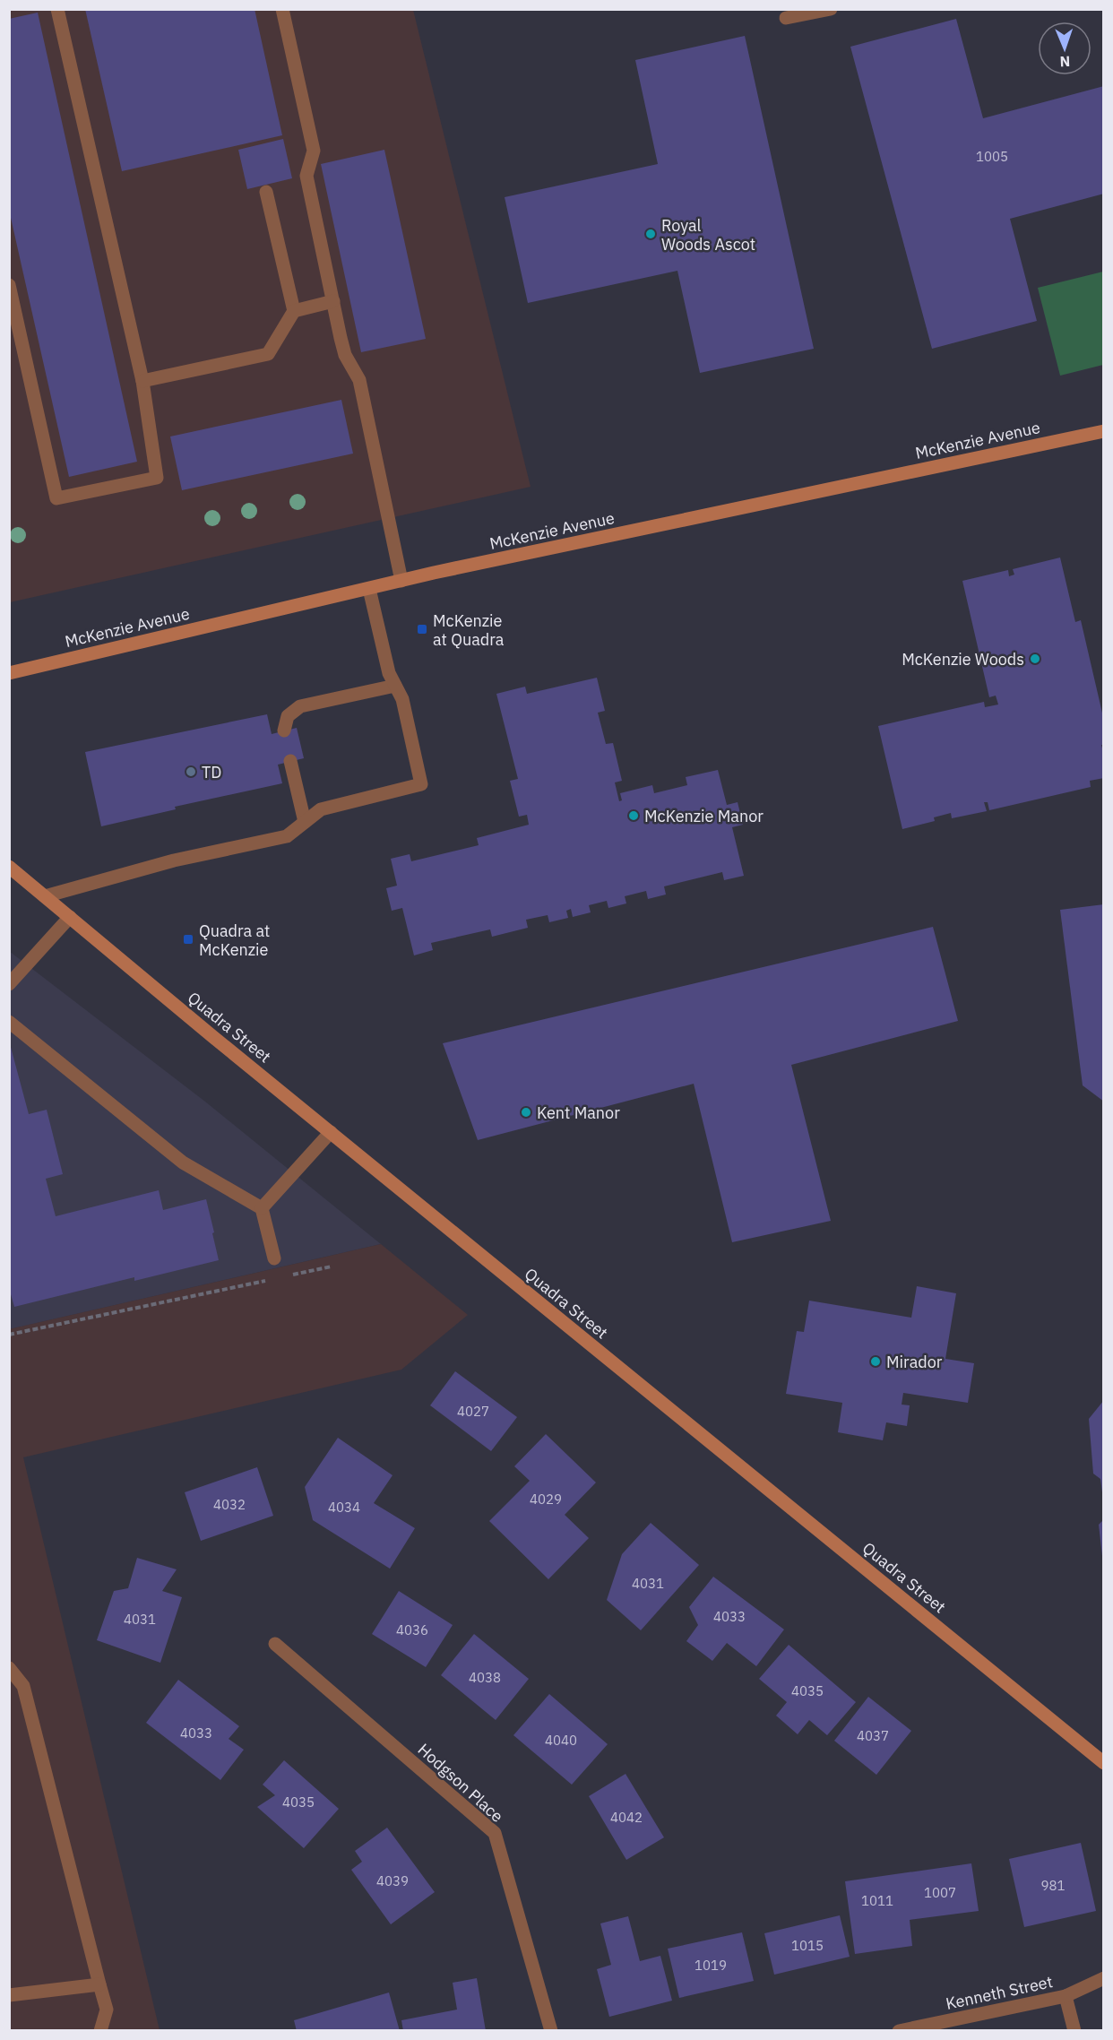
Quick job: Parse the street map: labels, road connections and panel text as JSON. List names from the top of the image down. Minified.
{"streets":{"main road":["McKenzie Avenue","Quadra Street"],"street":["Hodgson Place","Kenneth Street"]},"places":{"other":["Royal Woods Ascot","McKenzie Woods","TD","McKenzie Manor","Kent Manor","Mirador"],"transit":["McKenzie at Quadra","Quadra at McKenzie"]},"house_numbers":["1005","4027","4029","4032","4034","4031","4033","4031","4036","4038","4035","4033","4037","4040","4035","4042","4039","981","1007","1011","1015","1019"],"north":"bottom"}
